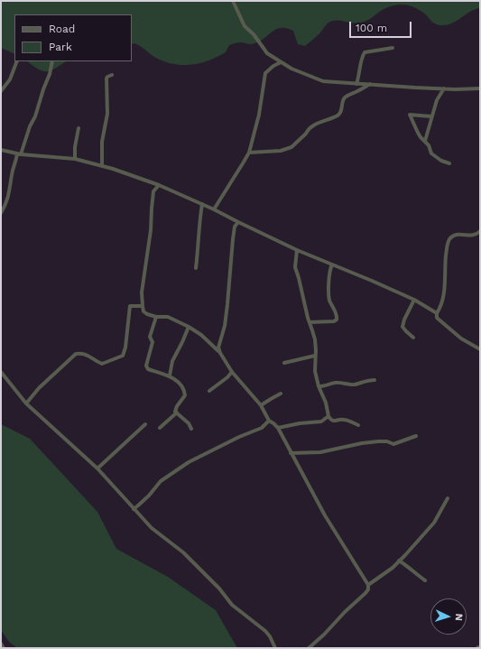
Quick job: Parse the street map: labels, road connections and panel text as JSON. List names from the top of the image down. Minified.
{"legend":["Road","Park"],"scale_bar":"100 m","north":"right"}
